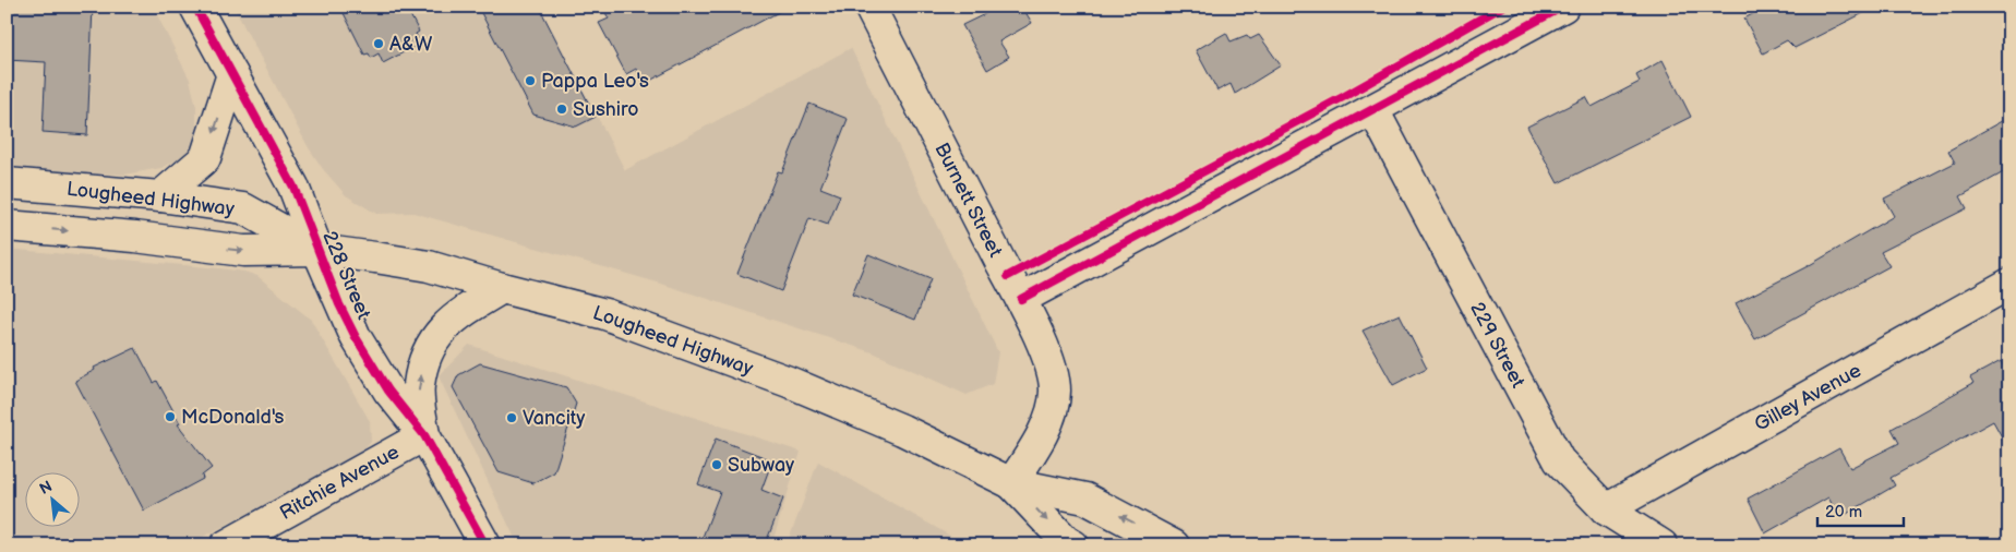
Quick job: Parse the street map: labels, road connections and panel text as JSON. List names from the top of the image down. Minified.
{"streets":{"street":["Lougheed Highway","Burnett Street","228 Street","229 Street","Gilley Avenue","Ritchie Avenue"]},"crossings":[["Lougheed Highway","Burnett Street"],["Lougheed Highway","228 Street"],["228 Street","Ritchie Avenue"],["229 Street","Gilley Avenue"]],"places":["A&W","Pappa Leo's","Sushiro","McDonald's","Vancity","Subway"],"scale_bar":"20 m","north":"top left"}
